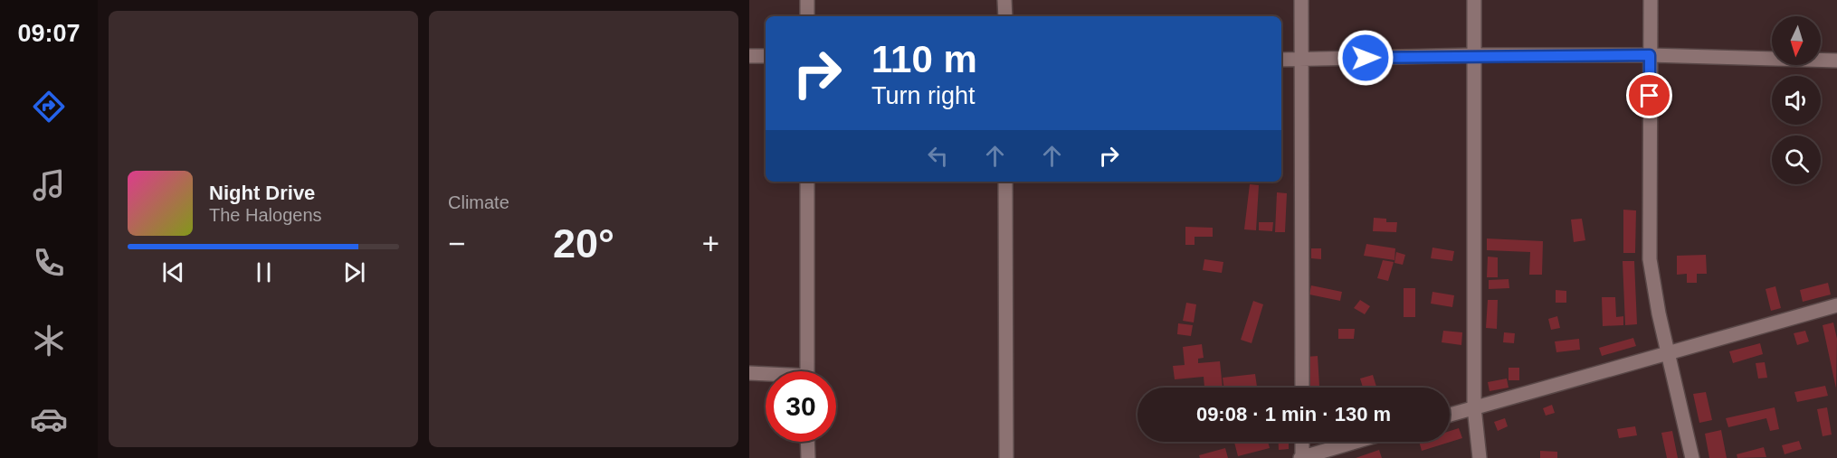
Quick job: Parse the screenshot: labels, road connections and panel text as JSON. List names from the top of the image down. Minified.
{"north":"bottom","page":{"tabs":"09:07","tile":"Climate","turn":["110 m","Turn right"],"song":["Night Drive","The Halogens"],"heat":["−","20°","+"],"limit":"30","trip":"09:08 · 1 min · 130 m"}}
